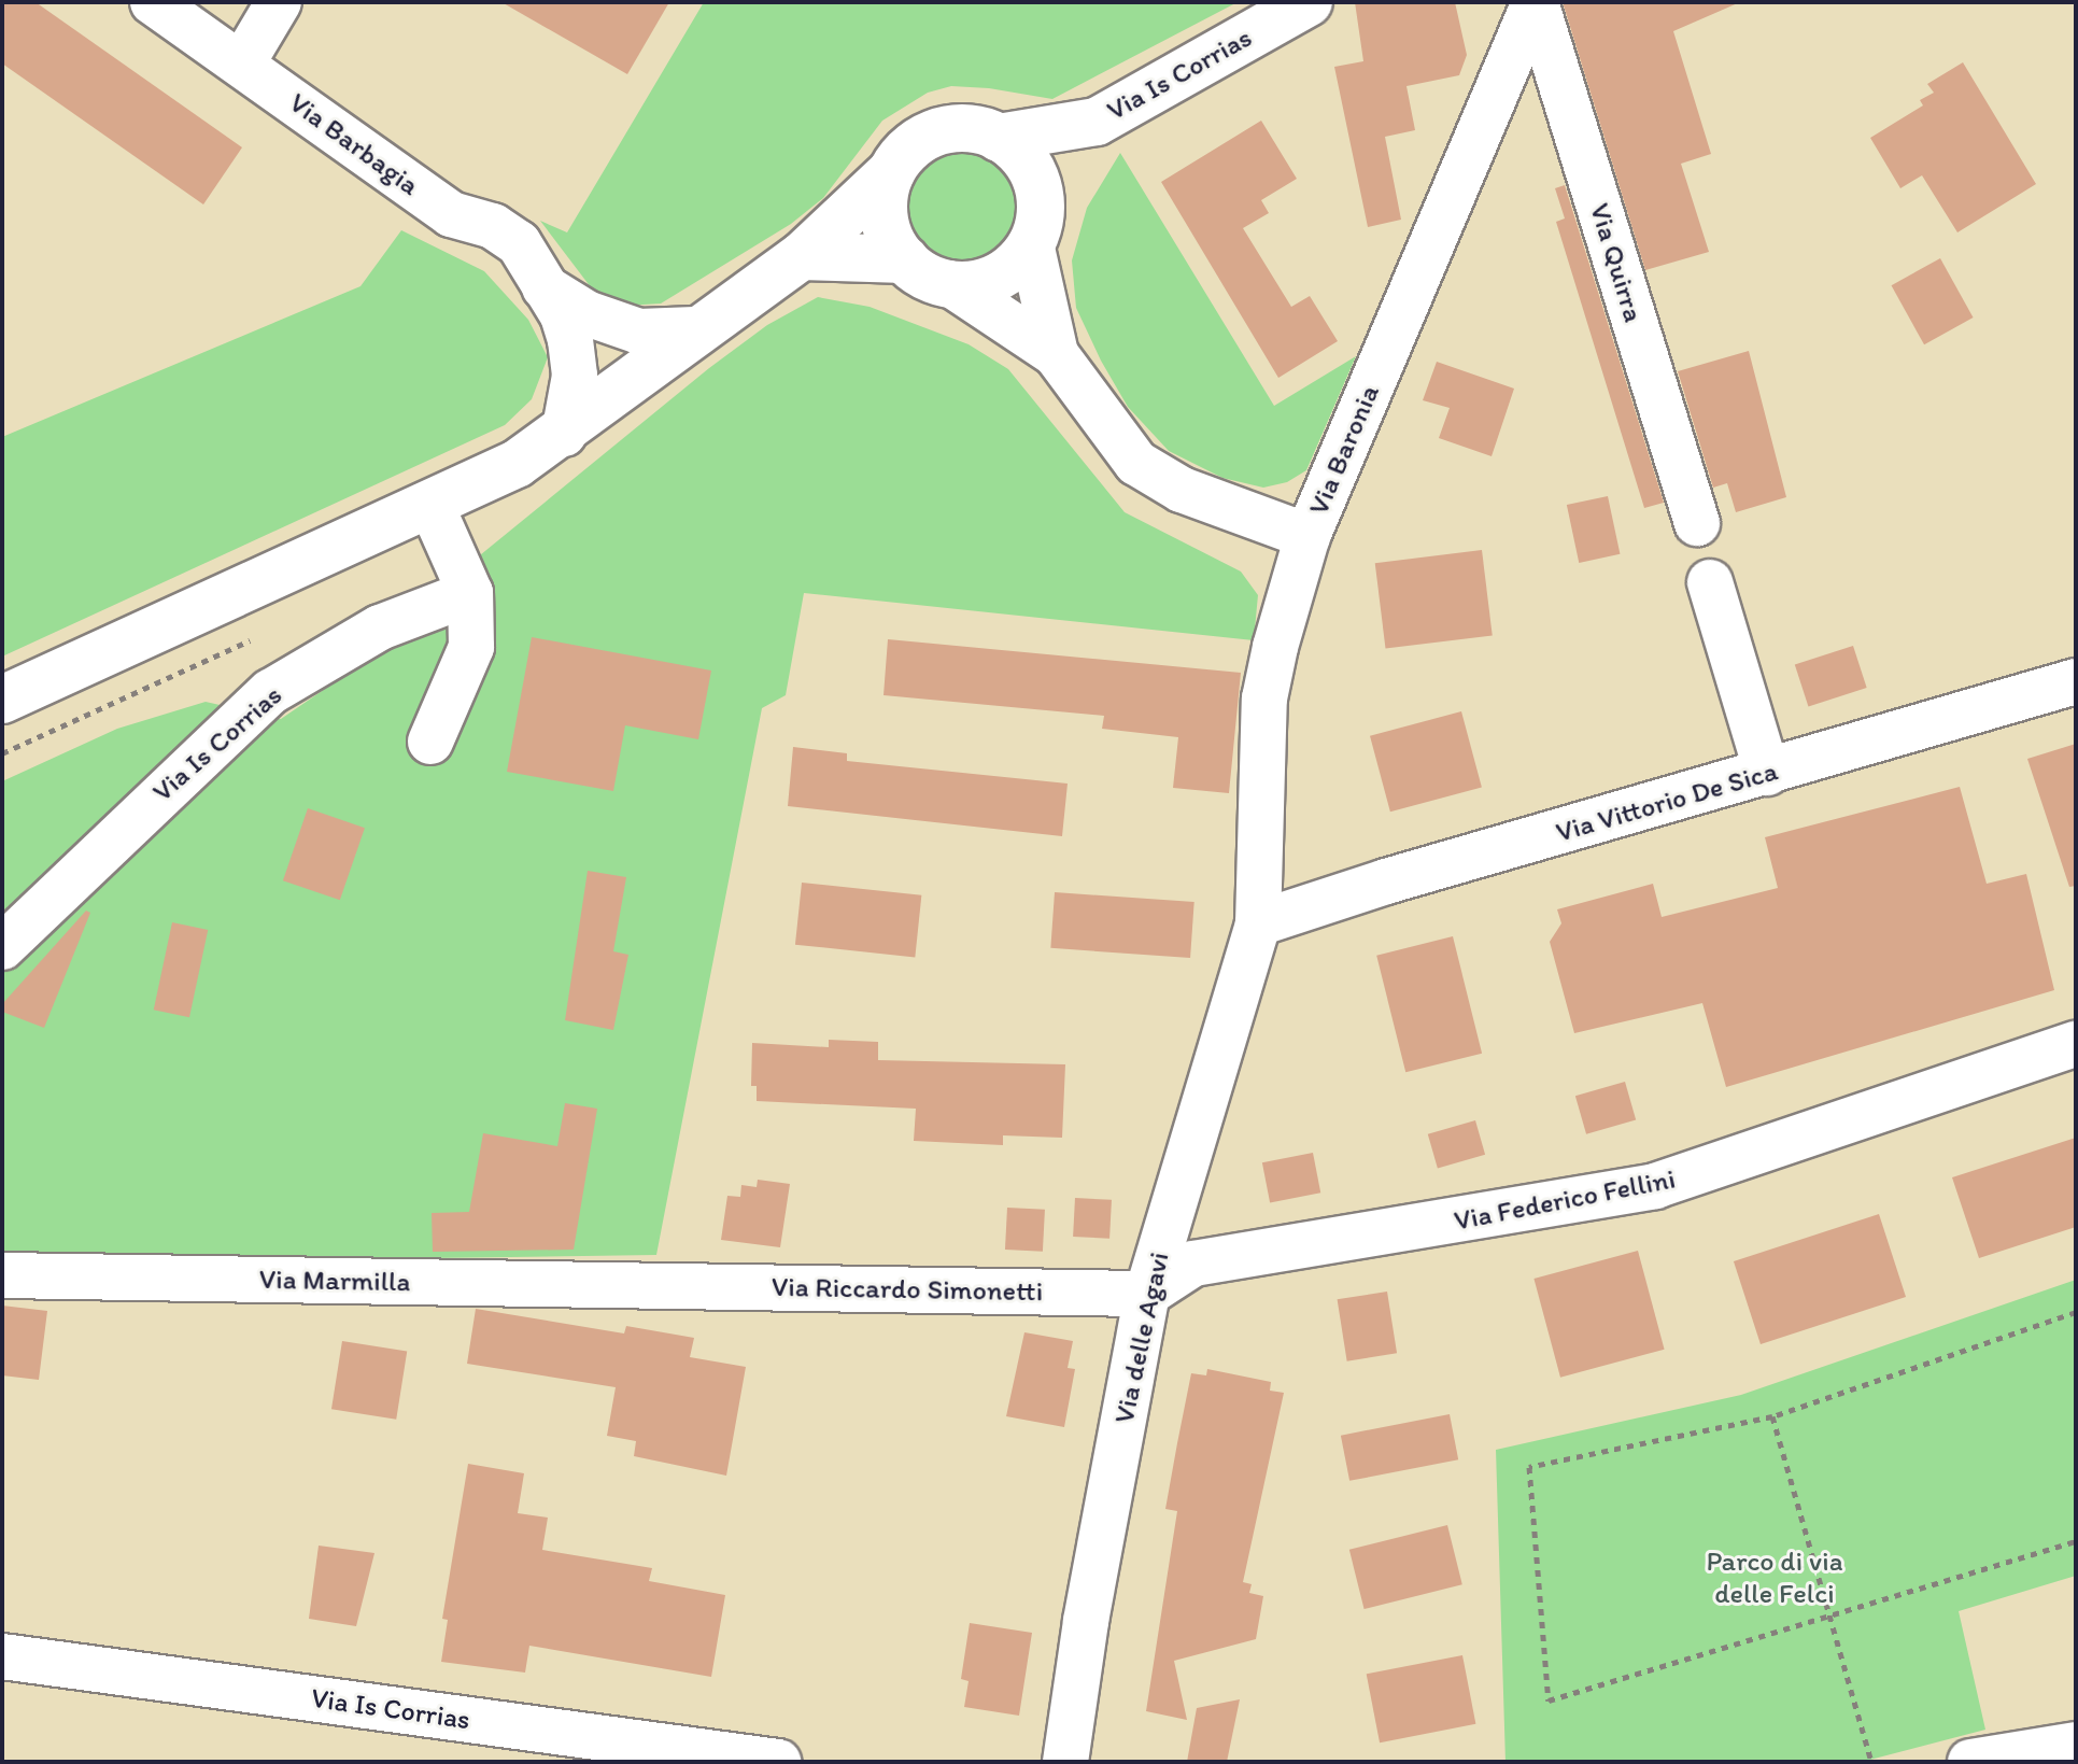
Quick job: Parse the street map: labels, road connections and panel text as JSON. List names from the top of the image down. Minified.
{"streets":{"street":["Via Is Corrias","Via Barbagia","Via Quirra","Via Baronia","Via Vittorio De Sica","Via Federico Fellini","Via Marmilla","Via Riccardo Simonetti","Via delle Agavi"]},"crossings":[["Via Quirra","Via Baronia"],["Via Baronia","Via Vittorio De Sica"],["Via Baronia","Via delle Agavi"],["Via Vittorio De Sica","Via delle Agavi"],["Via Federico Fellini","Via Riccardo Simonetti"],["Via Federico Fellini","Via delle Agavi"],["Via Marmilla","Via Riccardo Simonetti"],["Via Riccardo Simonetti","Via delle Agavi"]],"parks":["Parco di via delle Felci"]}
